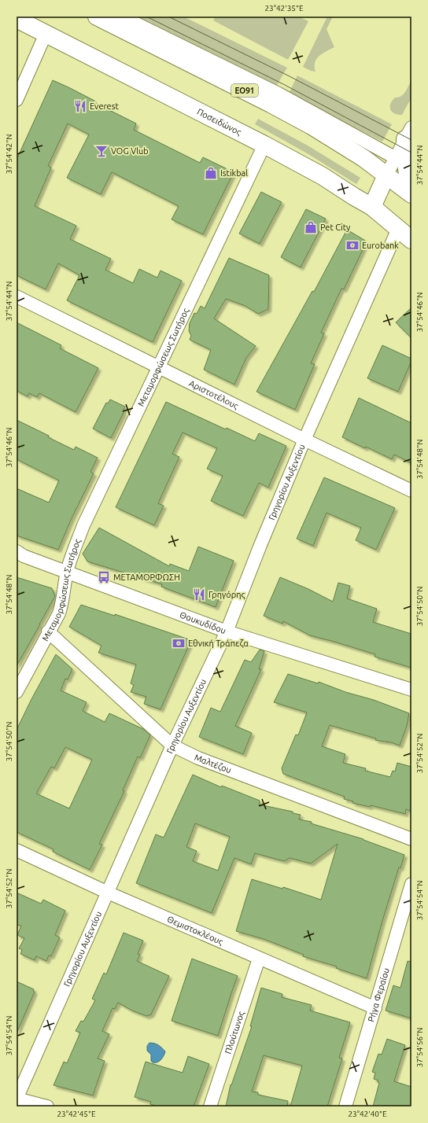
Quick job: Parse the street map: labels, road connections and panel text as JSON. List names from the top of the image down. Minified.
{"streets":{"highway":["ΕΟ91","Ποσειδώνος"],"street":["Μεταμορφώσεως Σωτήρος","Αριστοτέλους","Γρηγορίου Αυξεντίου","Θουκυδίδου","Μαλτέζου","Θεμιστοκλέους","Ρήγα Φεραίου","Πλούτωνος"]},"crossings":[["Ποσειδώνος","Μεταμορφώσεως Σωτήρος"],["Ποσειδώνος","Γρηγορίου Αυξεντίου"],["Μεταμορφώσεως Σωτήρος","Αριστοτέλους"],["Μεταμορφώσεως Σωτήρος","Θουκυδίδου"],["Μεταμορφώσεως Σωτήρος","Μαλτέζου"],["Αριστοτέλους","Γρηγορίου Αυξεντίου"],["Γρηγορίου Αυξεντίου","Θουκυδίδου"],["Γρηγορίου Αυξεντίου","Μαλτέζου"],["Γρηγορίου Αυξεντίου","Θεμιστοκλέους"],["Θεμιστοκλέους","Ρήγα Φεραίου"],["Θεμιστοκλέους","Πλούτωνος"]],"places":{"restaurant":["Everest","Γρηγόρης"],"bar":["VOG Vlub"],"shop":["Istikbal","Pet City"],"bank":["Eurobank","Εθνική Τράπεζα"],"bus stop":["ΜΕΤΑΜΟΡΦΩΣΗ"]},"coordinates":["23°42'35\"E","37°54'42\"N","37°54'44\"N","37°54'46\"N","37°54'48\"N","37°54'50\"N","37°54'52\"N","37°54'54\"N","37°54'56\"N","23°42'45\"E","23°42'40\"E"]}
